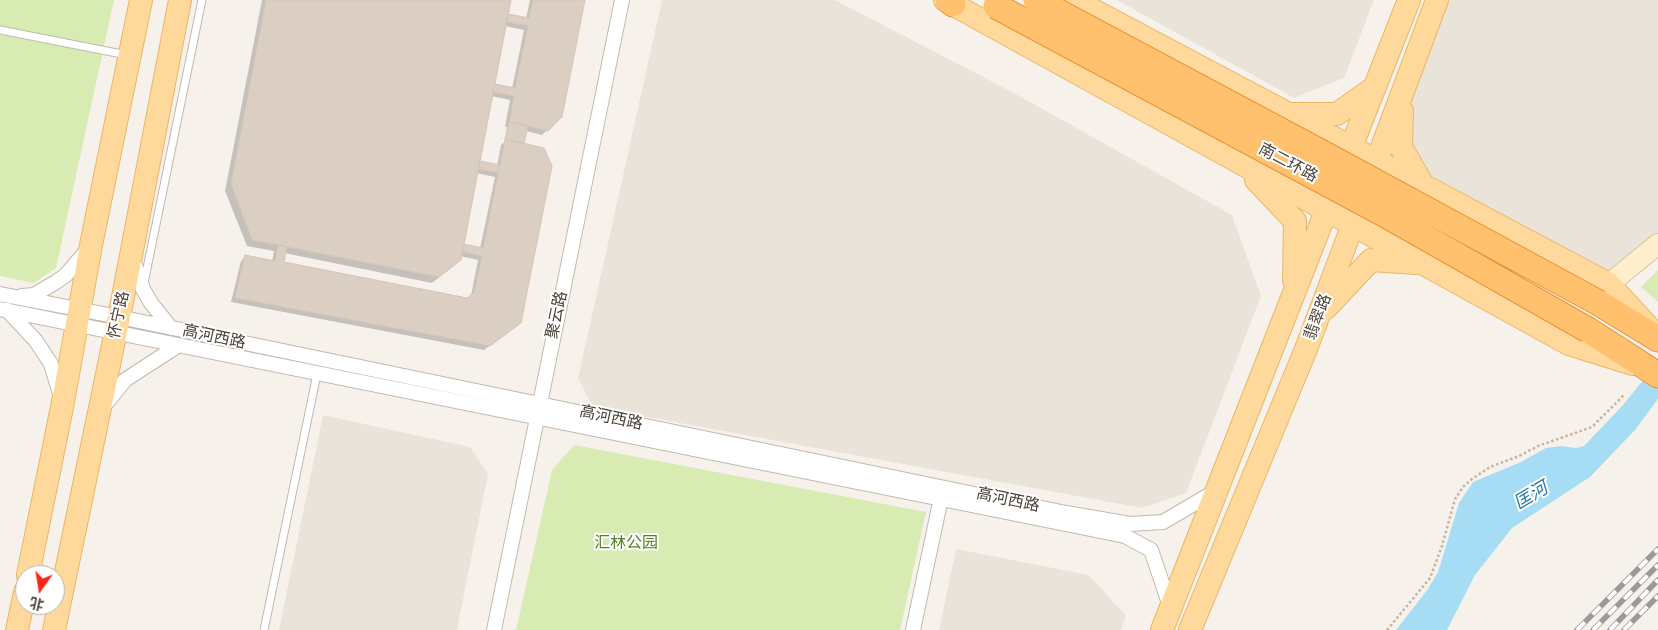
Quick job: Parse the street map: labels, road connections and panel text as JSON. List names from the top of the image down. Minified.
{"streets":{"highway":["南二环路"],"main road":["怀宁路","翡翠路"],"street":["聚云路","高河西路"]},"crossings":[["怀宁路","高河西路"],["聚云路","高河西路"],["翡翠路","高河西路"]],"water":["匡河"],"parks":["汇林公园"],"north":"bottom"}
